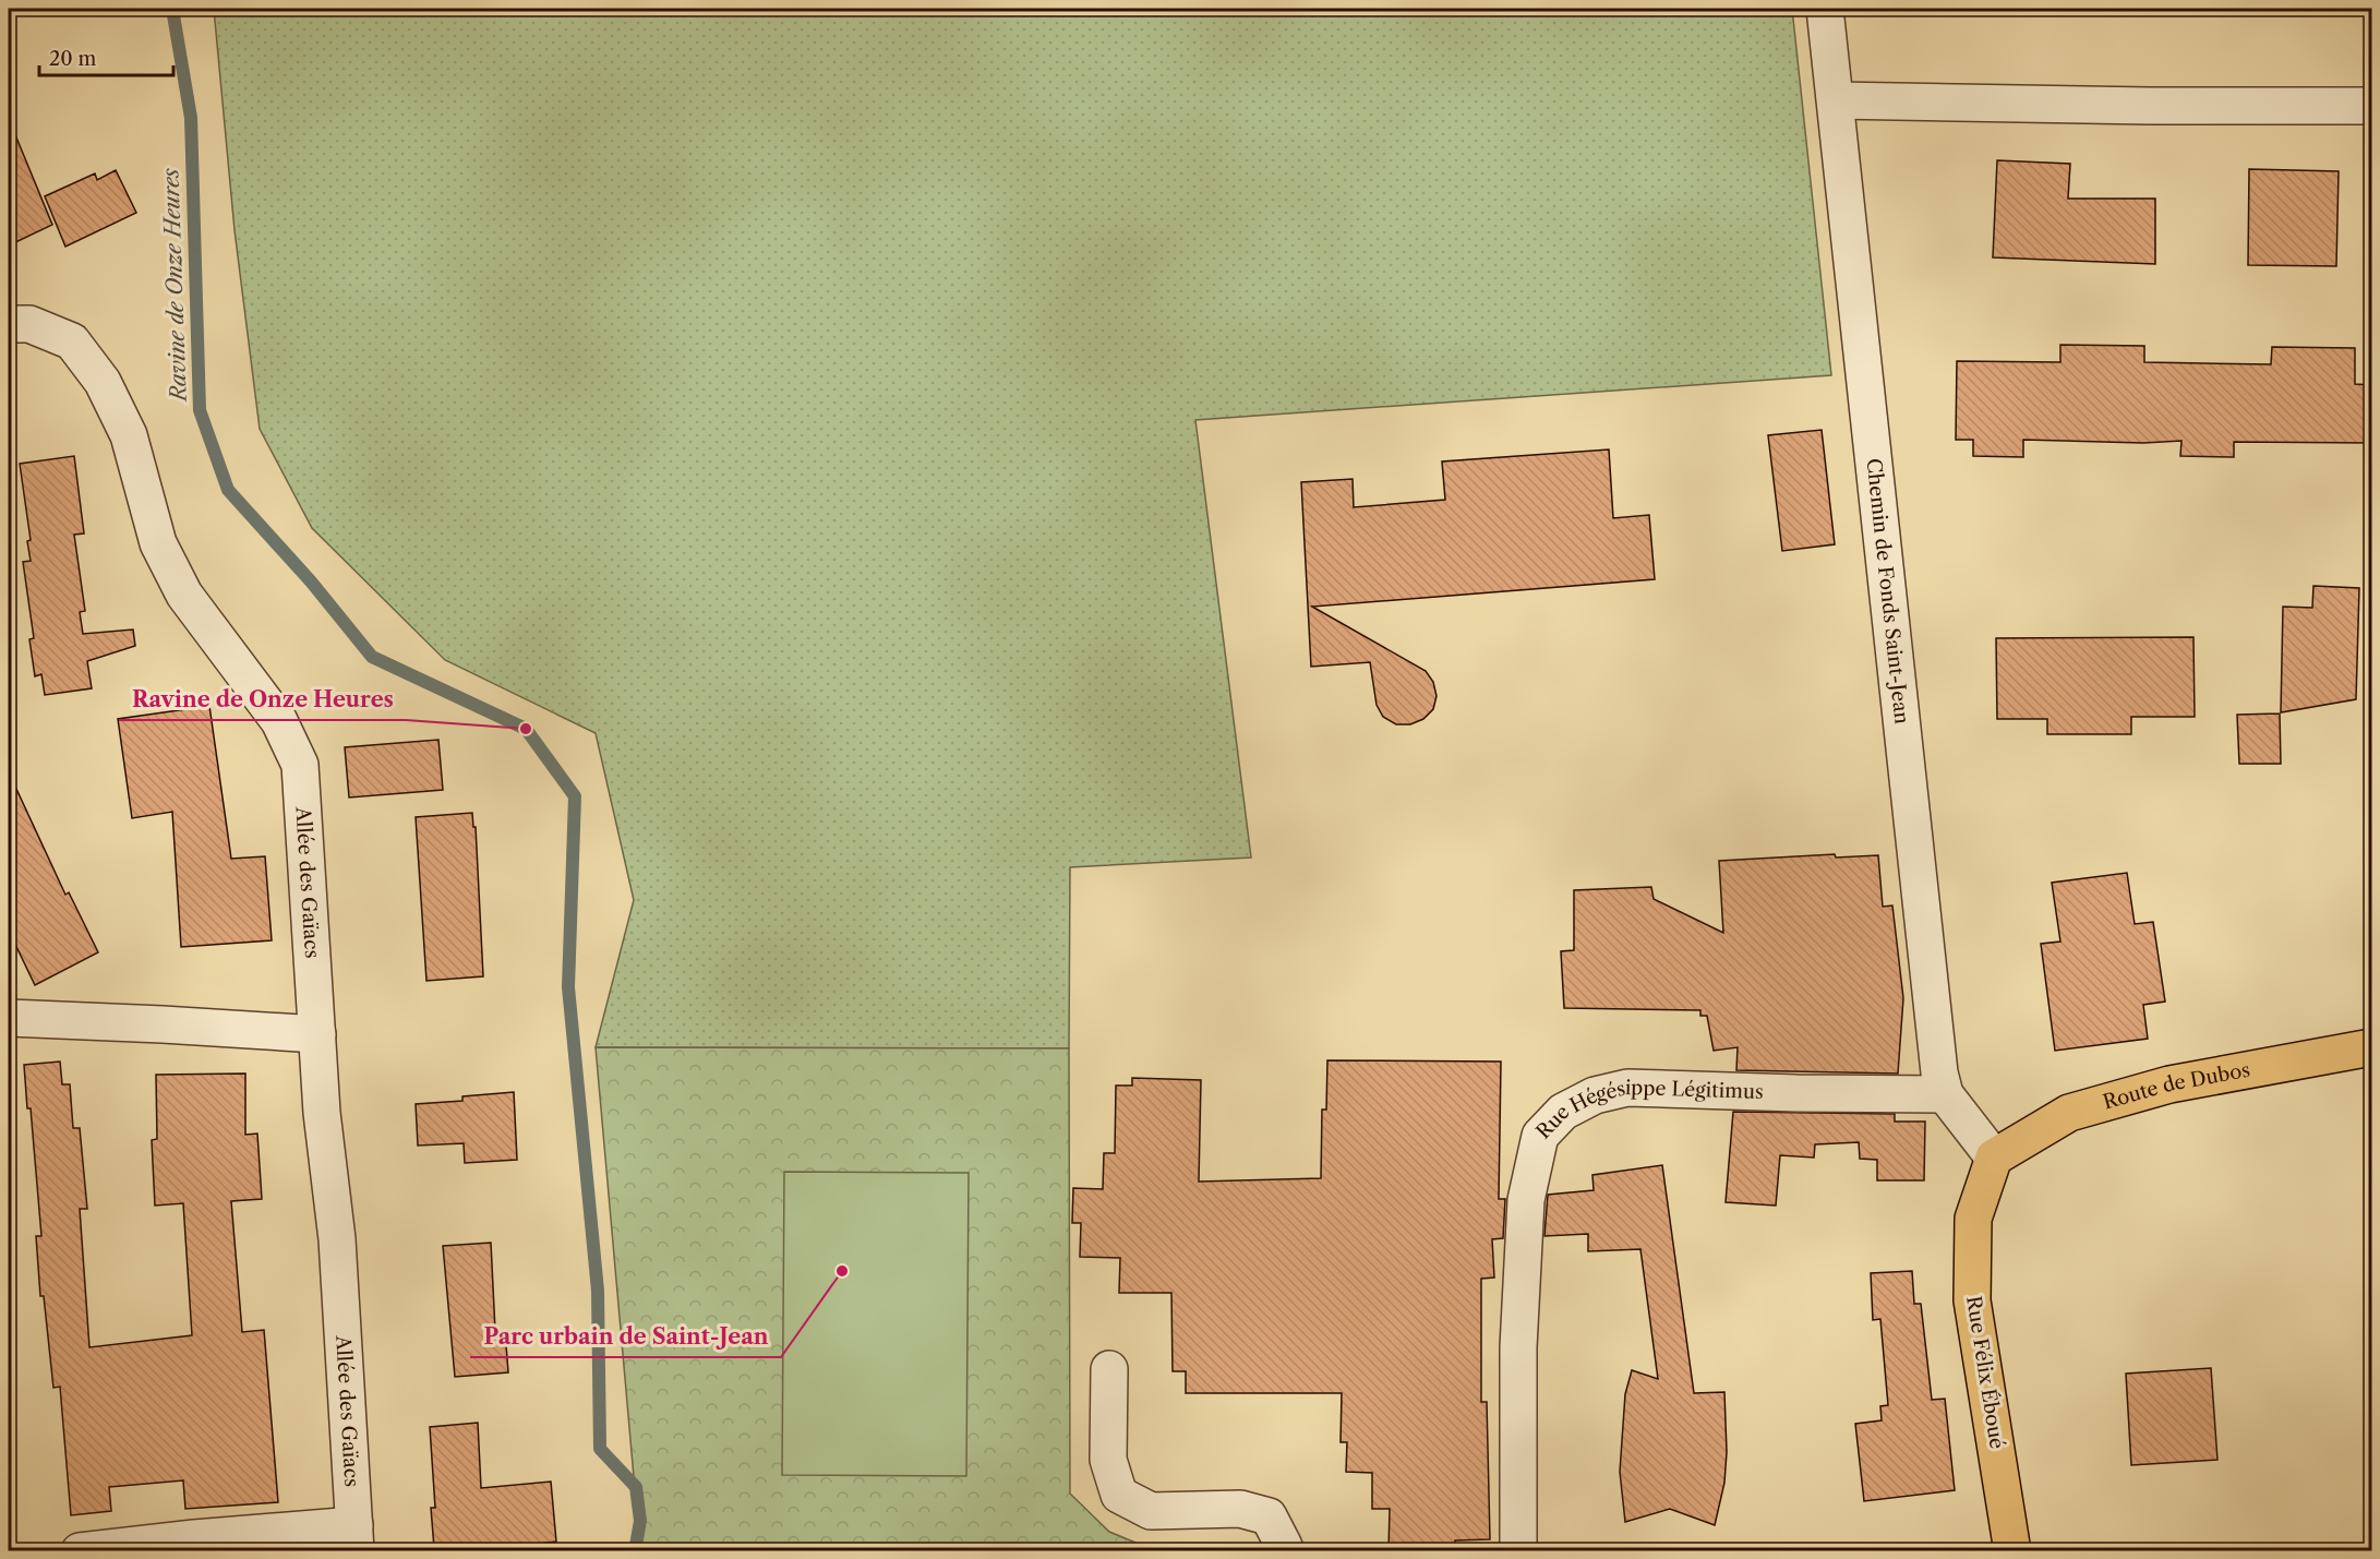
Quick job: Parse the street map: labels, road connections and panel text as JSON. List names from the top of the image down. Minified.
{"streets":{"main road":["Route de Dubos","Rue Félix Éboué"],"street":["Chemin de Fonds Saint-Jean","Allée des Gaïacs","Rue Hégésippe Légitimus"]},"crossings":[["Chemin de Fonds Saint-Jean","Route de Dubos"],["Chemin de Fonds Saint-Jean","Rue Hégésippe Légitimus"],["Chemin de Fonds Saint-Jean","Rue Félix Éboué"],["Route de Dubos","Rue Félix Éboué"]],"water":["Ravine de Onze Heures"],"places":["Ravine de Onze Heures","Parc urbain de Saint-Jean"],"scale_bar":"20 m"}
